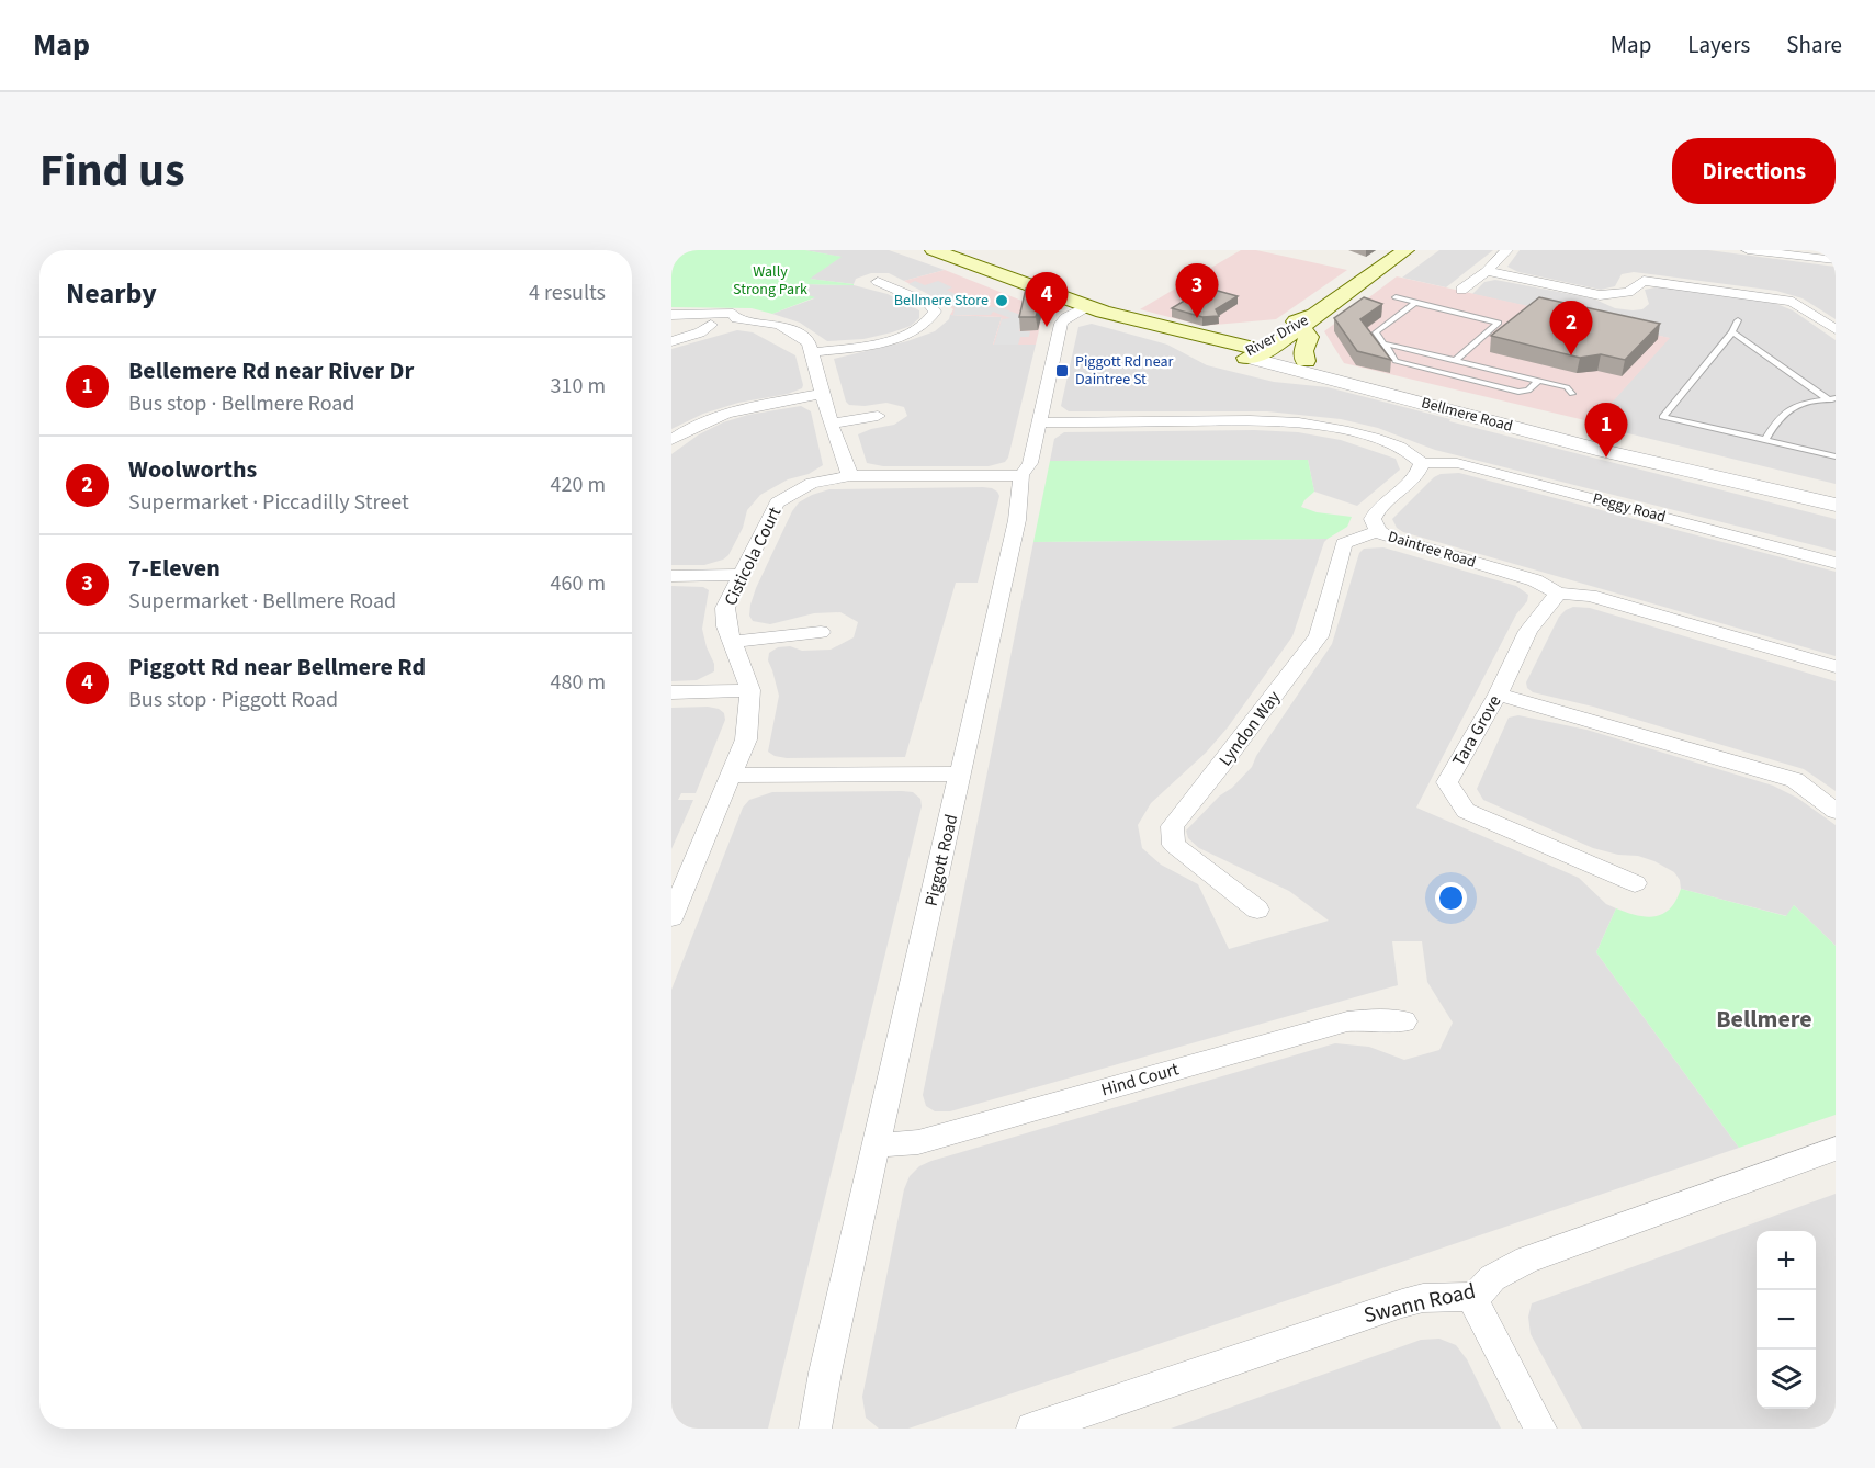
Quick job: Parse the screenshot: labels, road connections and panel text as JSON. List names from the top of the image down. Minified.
{"streets":{"main road":["River Drive","Bellmere Road"],"street":["Peggy Road","Daintree Road","Cisticola Court","Lyndon Way","Tara Grove","Piggott Road","Hind Court","Swann Road"]},"crossings":[["River Drive","Bellmere Road"],["Bellmere Road","Piggott Road"],["Peggy Road","Daintree Road"],["Daintree Road","Lyndon Way"],["Daintree Road","Tara Grove"],["Cisticola Court","Piggott Road"],["Piggott Road","Hind Court"]],"districts":["Bellmere"],"parks":["Wally Strong Park"],"places":{"other":["Bellmere Store"],"transit":["Piggott Rd near Daintree St"]},"page":{"header":"Map","nav":["Map","Layers","Share"],"title":"Find us","buttons":"Directions","heading":["Nearby","4 results"],"pins":["3","4","2","1"],"list":[{"mark":"1","name":"Bellemere Rd near River Dr","note":"Bus stop · Bellmere Road","value":"310 m"},{"mark":"2","name":"Woolworths","note":"Supermarket · Piccadilly Street","value":"420 m"},{"mark":"3","name":"7-Eleven","note":"Supermarket · Bellmere Road","value":"460 m"},{"mark":"4","name":"Piggott Rd near Bellmere Rd","note":"Bus stop · Piggott Road","value":"480 m"}],"map_buttons":["+","−"]}}
